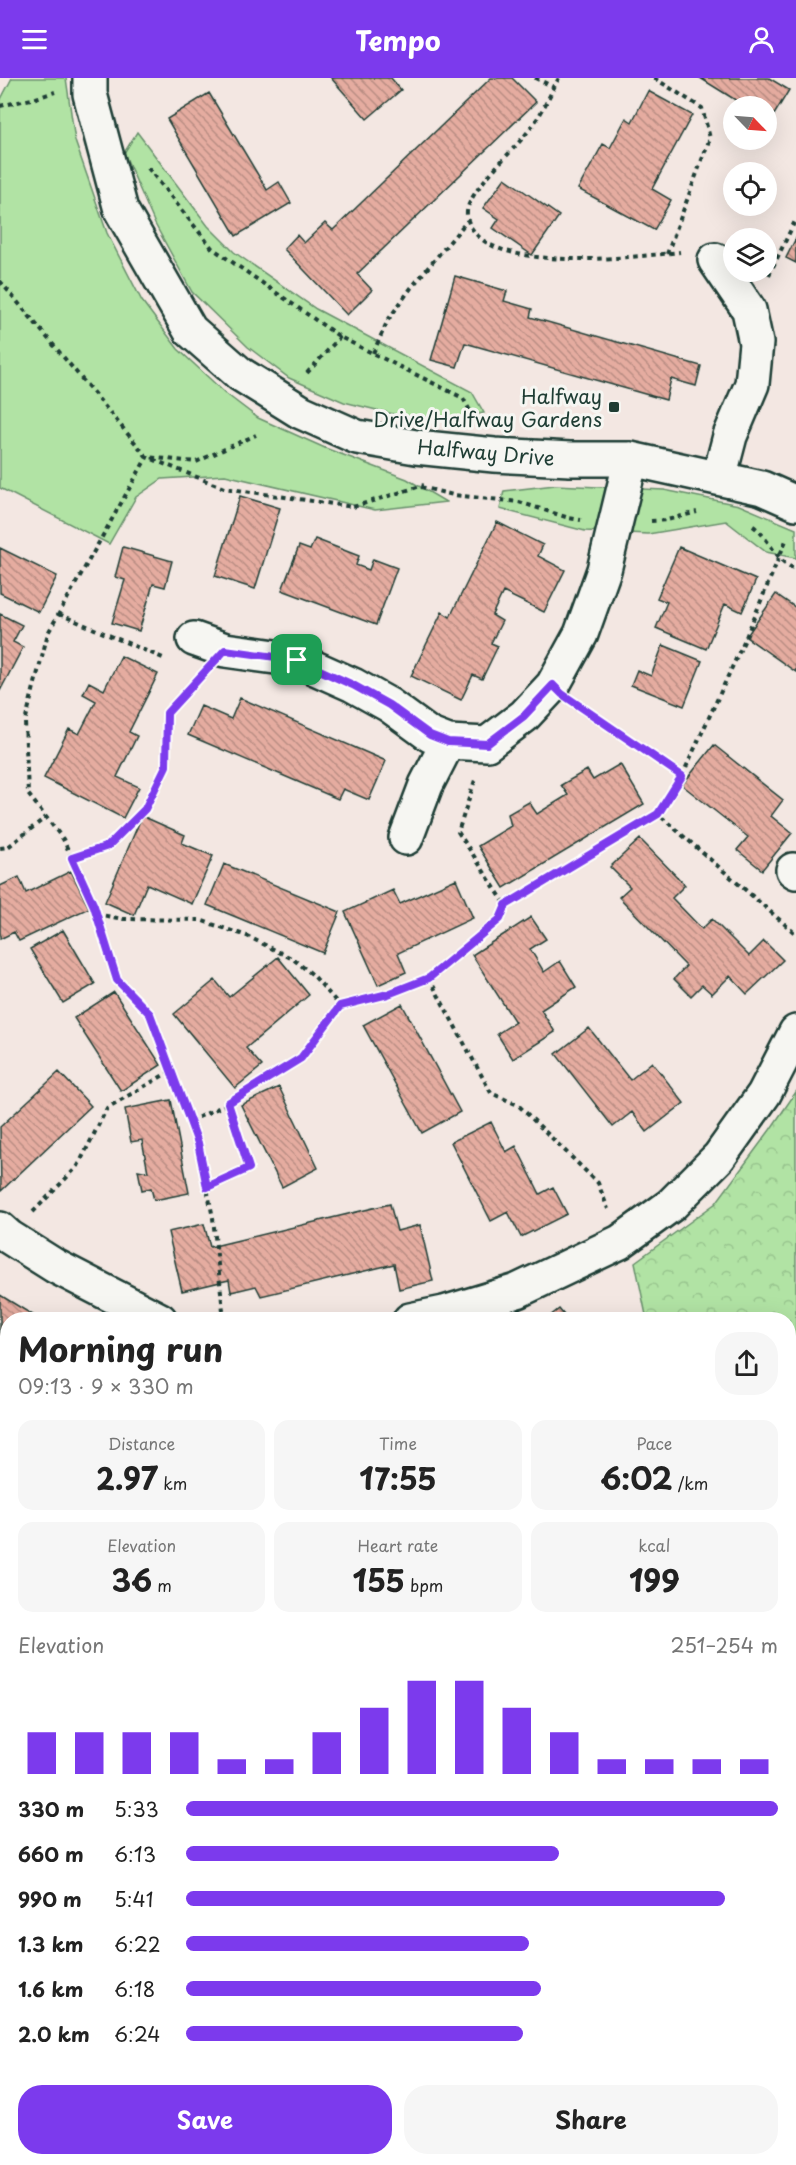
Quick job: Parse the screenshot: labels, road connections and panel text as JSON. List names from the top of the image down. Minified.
{"streets":{"street":["Halfway Drive"]},"places":{"transit":["Halfway Drive/Halfway Gardens"]},"north":"bottom right","page":{"header":"Tempo","heading":["Morning run","09:13 · 9 × 330 m"],"stats":[["Distance","2.97 km"],["Time","17:55"],["Pace","6:02 /km"],["Elevation","36 m"],["Heart rate","155 bpm"],["kcal","199"]],"chart":["Elevation","251–254 m"],"list":[{"name":"330 m","note":"5:33"},{"name":"660 m","note":"6:13"},{"name":"990 m","note":"5:41"},{"name":"1.3 km","note":"6:22"},{"name":"1.6 km","note":"6:18"},{"name":"2.0 km","note":"6:24"}],"buttons":["Save","Share"]}}
